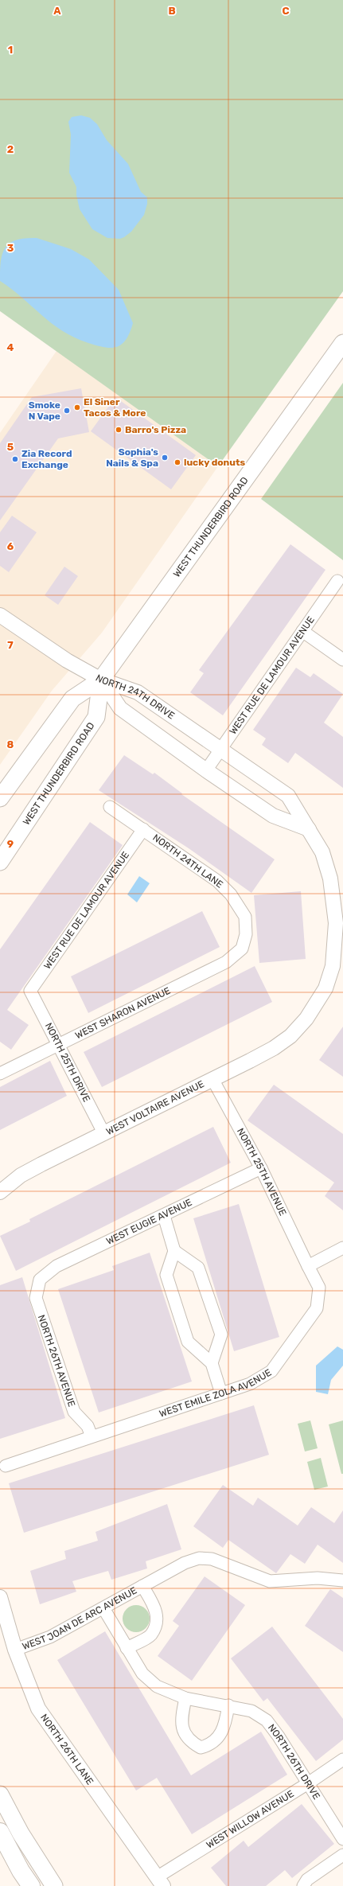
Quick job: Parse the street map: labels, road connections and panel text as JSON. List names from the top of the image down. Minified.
{"streets":{"main road":["WEST THUNDERBIRD ROAD"],"street":["WEST RUE DE LAMOUR AVENUE","NORTH 24TH DRIVE","NORTH 24TH LANE","WEST SHARON AVENUE","NORTH 25TH DRIVE","WEST VOLTAIRE AVENUE","NORTH 25TH AVENUE","WEST EUGIE AVENUE","NORTH 26TH AVENUE","WEST EMILE ZOLA AVENUE","WEST JOAN DE ARC AVENUE","NORTH 26TH LANE","NORTH 26TH DRIVE","WEST WILLOW AVENUE"]},"crossings":[["WEST THUNDERBIRD ROAD","NORTH 24TH DRIVE"],["WEST RUE DE LAMOUR AVENUE","NORTH 24TH DRIVE"],["WEST RUE DE LAMOUR AVENUE","NORTH 24TH LANE"],["WEST RUE DE LAMOUR AVENUE","NORTH 25TH DRIVE"],["NORTH 24TH DRIVE","WEST VOLTAIRE AVENUE"],["NORTH 24TH LANE","WEST SHARON AVENUE"],["WEST SHARON AVENUE","NORTH 25TH DRIVE"],["NORTH 25TH DRIVE","WEST VOLTAIRE AVENUE"],["WEST VOLTAIRE AVENUE","NORTH 25TH AVENUE"],["NORTH 25TH AVENUE","WEST EUGIE AVENUE"],["NORTH 25TH AVENUE","WEST EMILE ZOLA AVENUE"],["WEST EUGIE AVENUE","NORTH 26TH AVENUE"],["NORTH 26TH AVENUE","WEST EMILE ZOLA AVENUE"],["WEST JOAN DE ARC AVENUE","NORTH 26TH LANE"],["WEST JOAN DE ARC AVENUE","NORTH 26TH DRIVE"],["NORTH 26TH LANE","WEST WILLOW AVENUE"],["NORTH 26TH DRIVE","WEST WILLOW AVENUE"]],"places":["El Siner Tacos & More","Smoke N Vape","Barro's Pizza","Sophia's Nails & Spa","Zia Record Exchange","lucky donuts"],"grid":{"columns":["A","B","C"],"rows":["1","2","3","4","5","6","7","8","9"]}}
